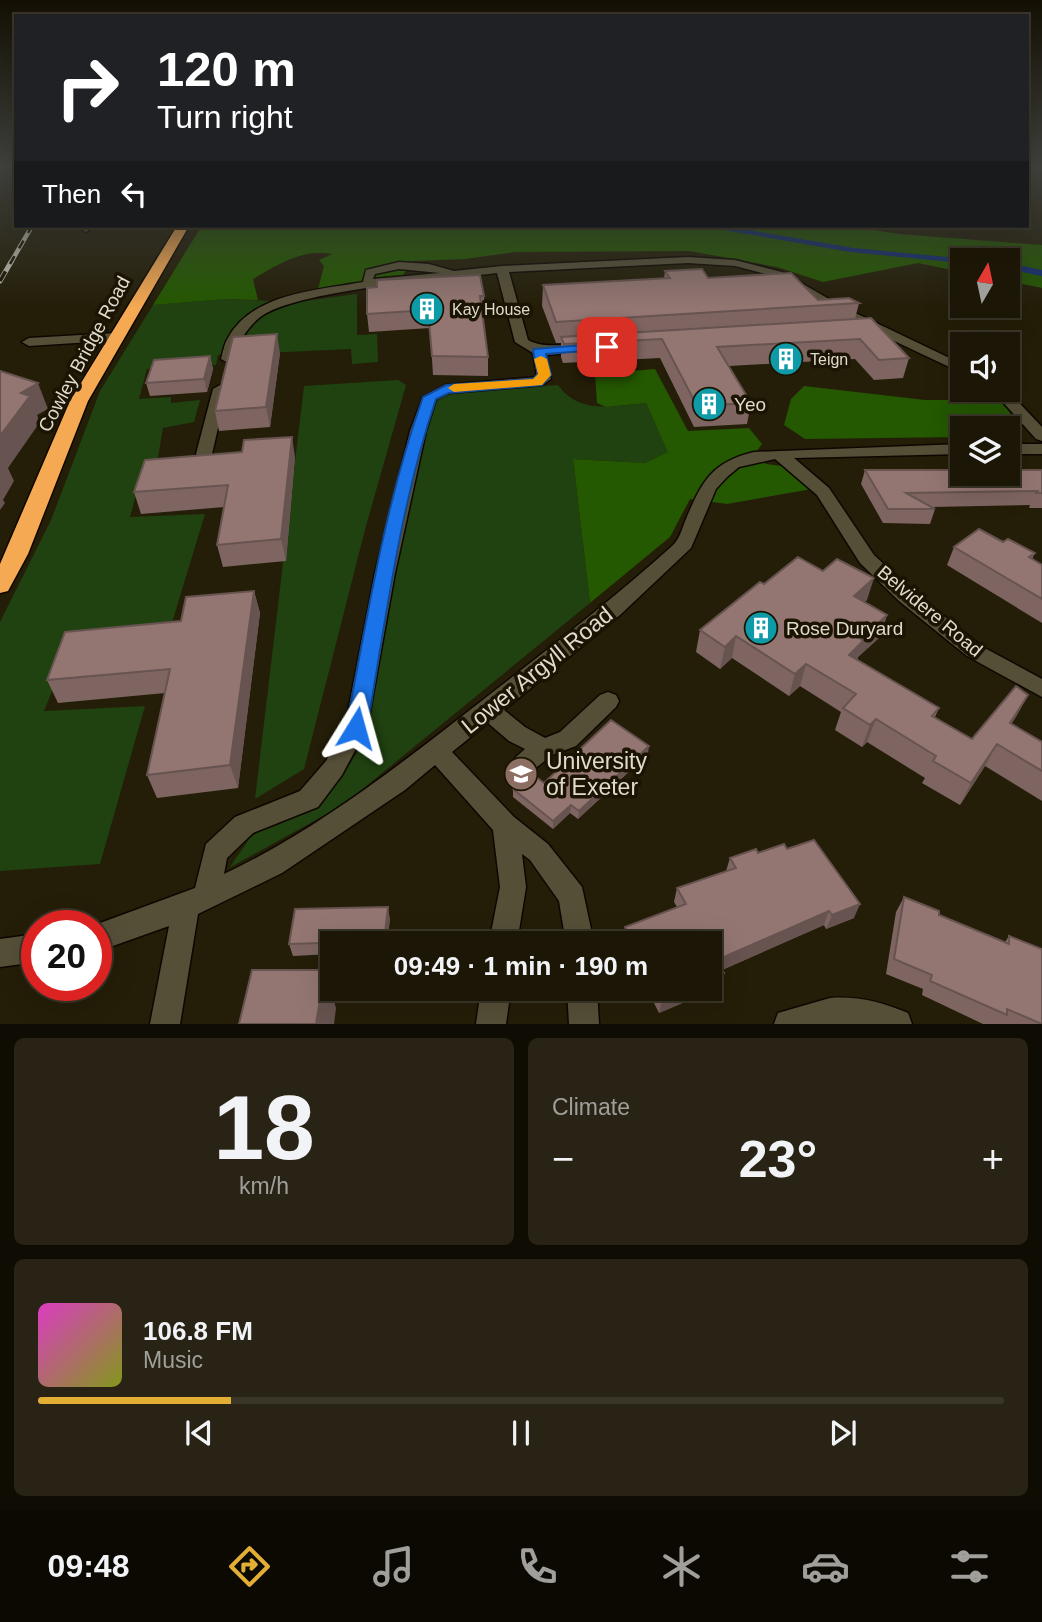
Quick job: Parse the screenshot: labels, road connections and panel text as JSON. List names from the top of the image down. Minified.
{"streets":{"highway":["Cowley Bridge Road"],"street":["Belvidere Road","Lower Argyll Road"]},"crossings":[["Belvidere Road","Lower Argyll Road"]],"places":{"building":["Kay House","Teign","Yeo","Rose Duryard"],"school or university":["University of Exeter"]},"north":"top","page":{"turn":["120 m","Turn right"],"then":"Then","limit":"20","trip":"09:49 · 1 min · 190 m","tile":[["18","km/h"],"Climate"],"heat":["−","23°","+"],"song":["106.8 FM","Music"],"tabs":"09:48"}}
